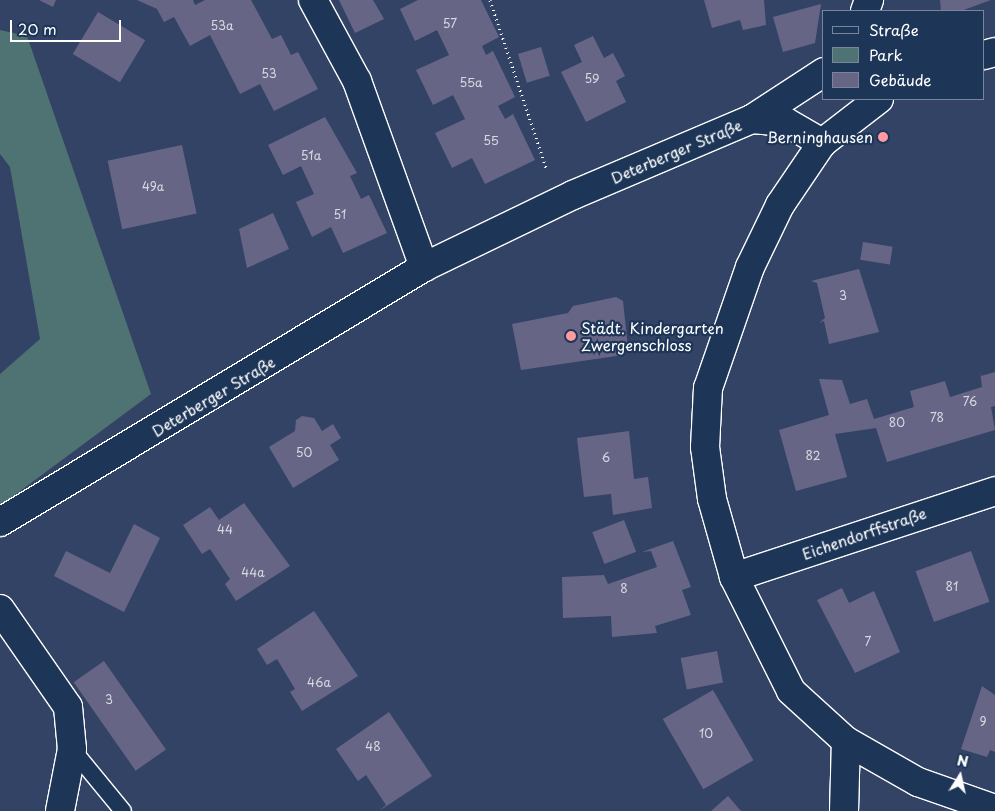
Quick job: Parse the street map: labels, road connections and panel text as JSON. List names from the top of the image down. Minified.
{"streets":{"street":["Deterberger Straße","Eichendorffstraße"]},"places":["Berninghausen","Städt. Kindergarten Zwergenschloss"],"house_numbers":["57","53a","53","59","55a","55","51a","49a","51","3","76","78","80","50","82","6","44","44a","81","8","7","46a","3","9","10","48"],"legend":["Straße","Park","Gebäude"],"scale_bar":"20 m","north":"top"}
